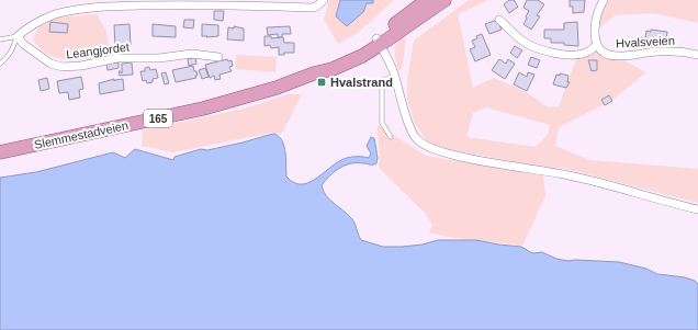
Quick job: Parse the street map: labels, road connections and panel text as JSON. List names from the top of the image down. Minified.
{"streets":{"main road":["165","Slemmestadveien"],"street":["Hvalsveien","Leangjordet"]},"places":{"transit":["Hvalstrand"]}}
